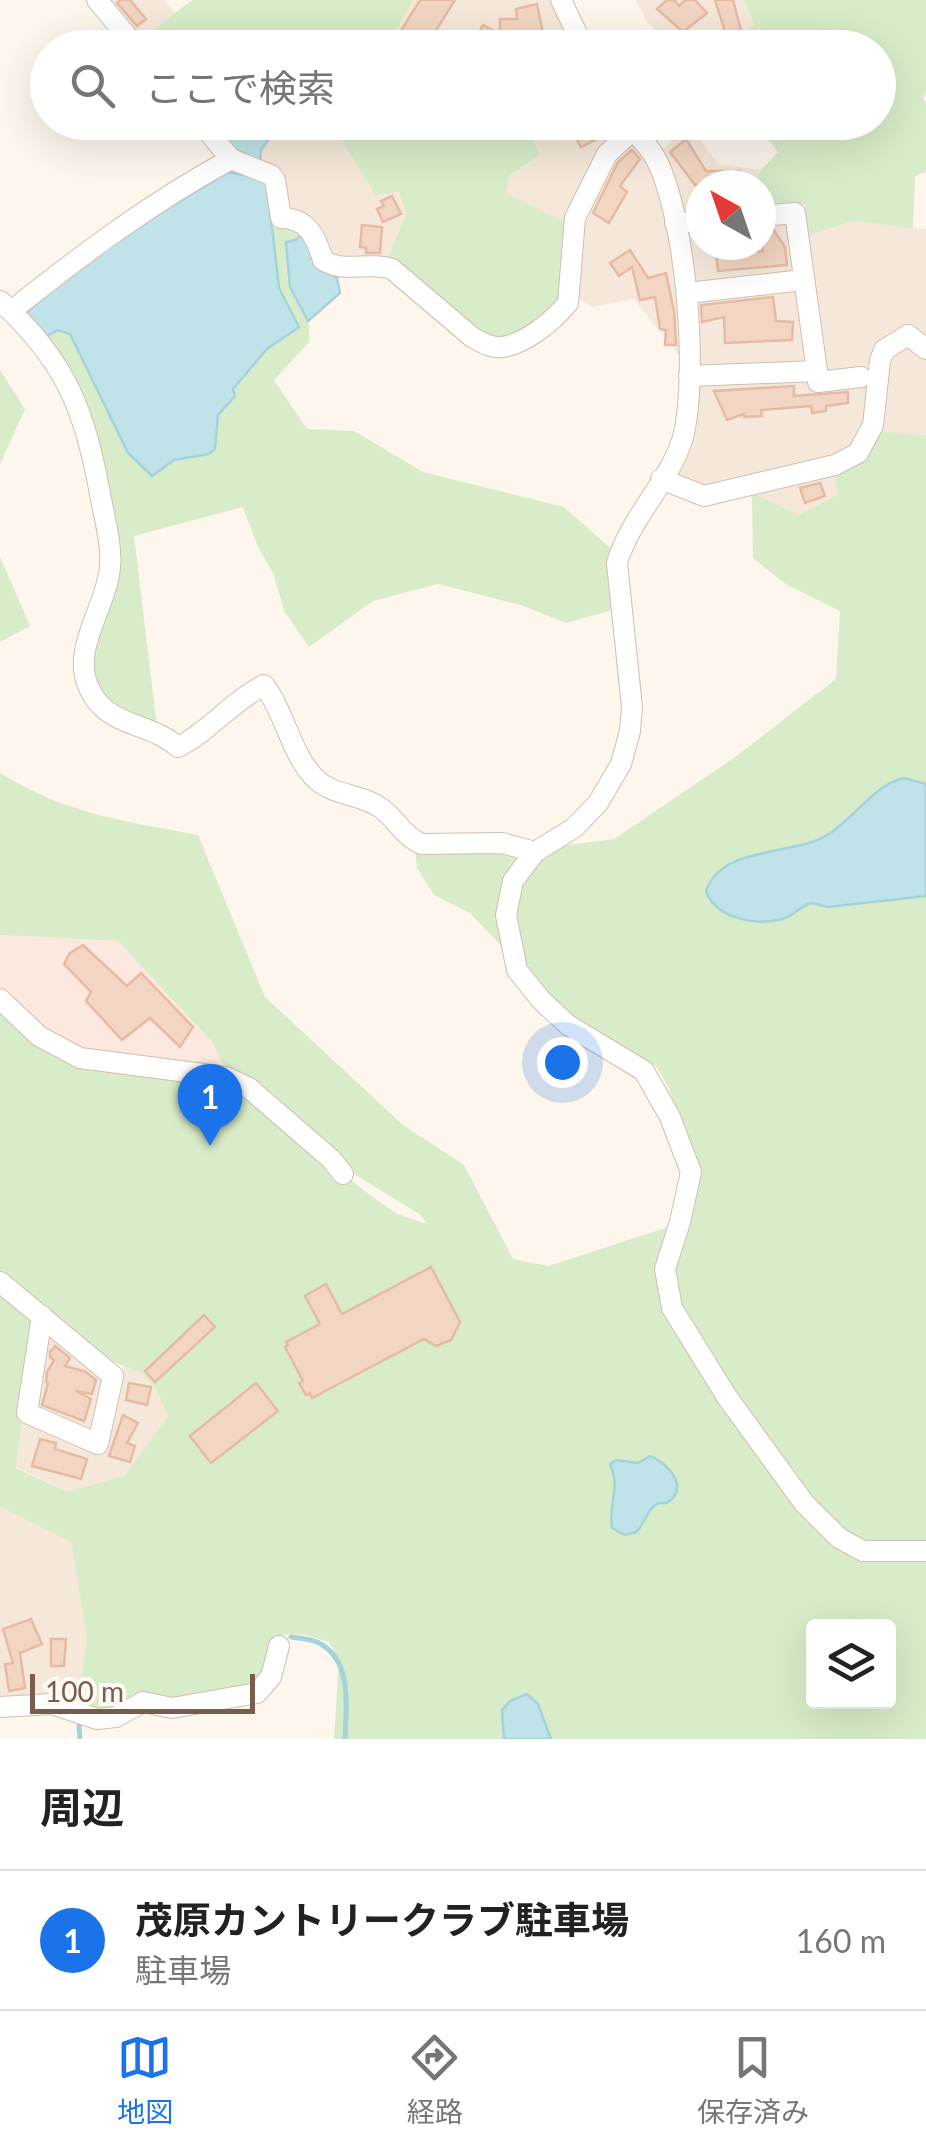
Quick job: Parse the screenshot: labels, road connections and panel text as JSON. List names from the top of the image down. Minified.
{"scale_bar":"100 m","north":"top left","page":{"search":"ここで検索","pins":"1","scale":"100 m","heading":"周辺","list":[{"mark":"1","name":"茂原カントリークラブ駐車場","note":"駐車場","value":"160 m"}],"nav":["地図","経路","保存済み"]}}
